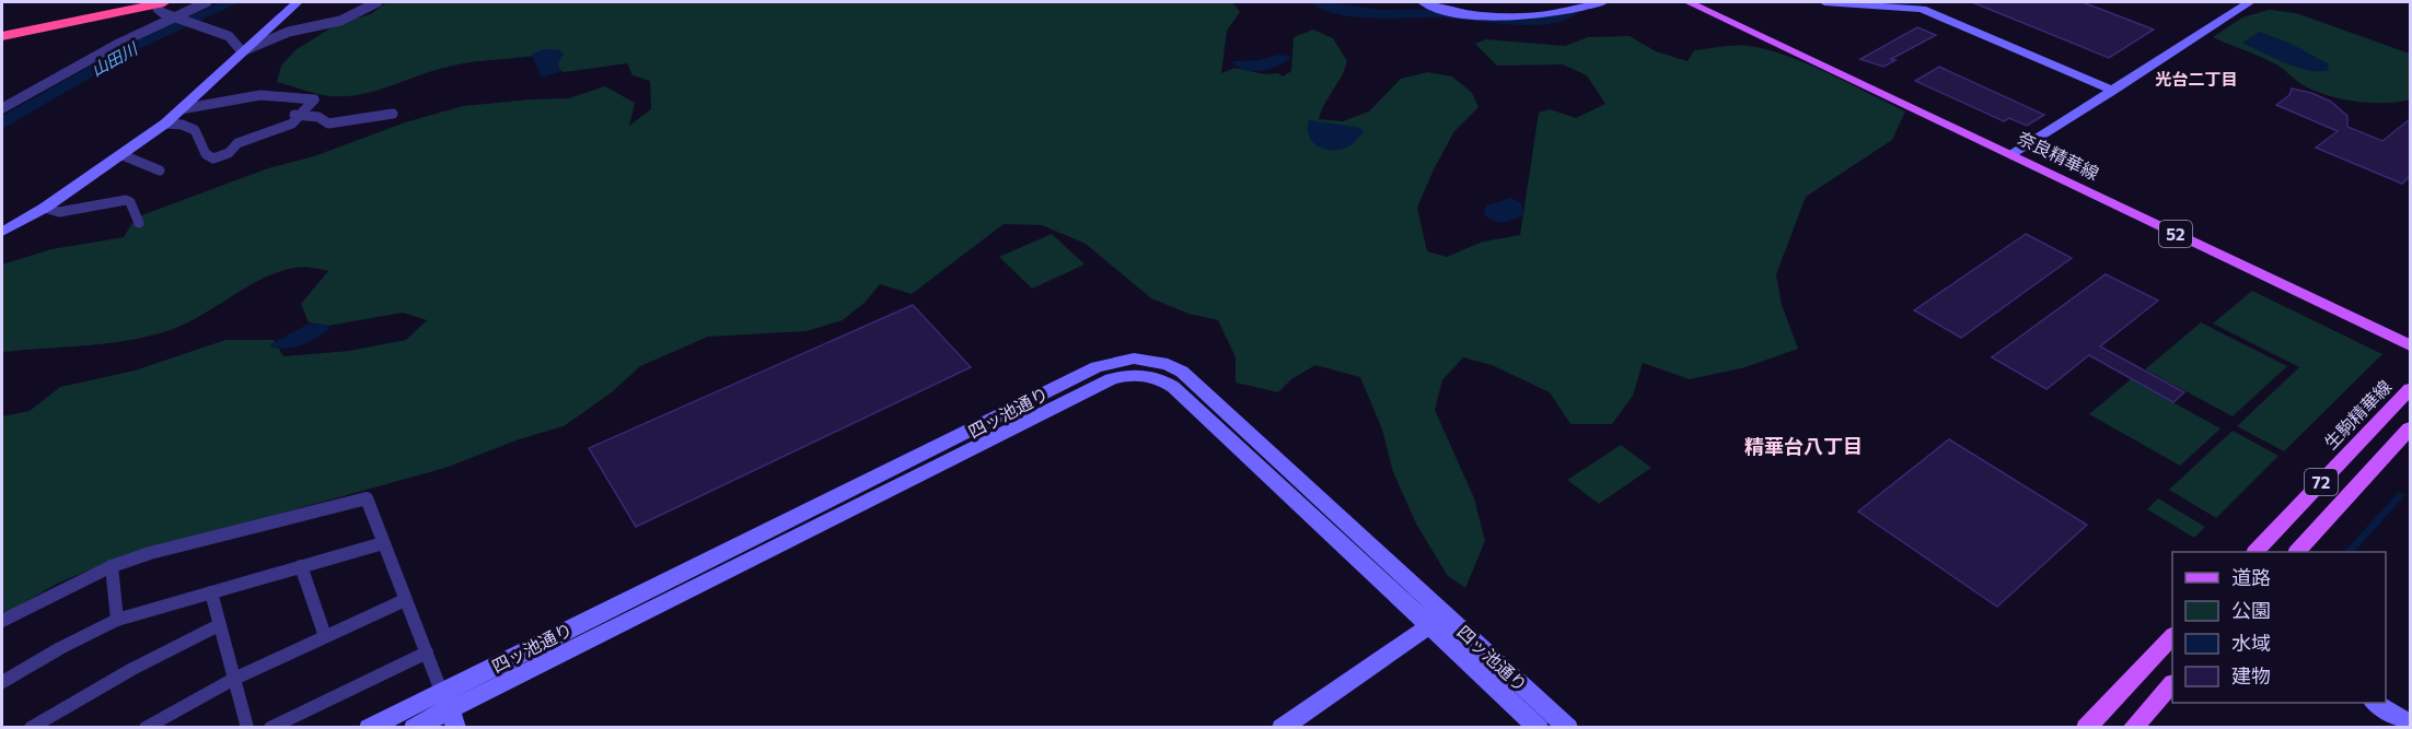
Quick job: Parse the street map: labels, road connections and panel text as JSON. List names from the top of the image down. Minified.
{"streets":{"main road":["奈良精華線","52","生駒精華線","72"],"street":["四ッ池通り"]},"districts":["光台二丁目","精華台八丁目"],"water":["山田川"],"legend":["道路","公園","水域","建物"]}
